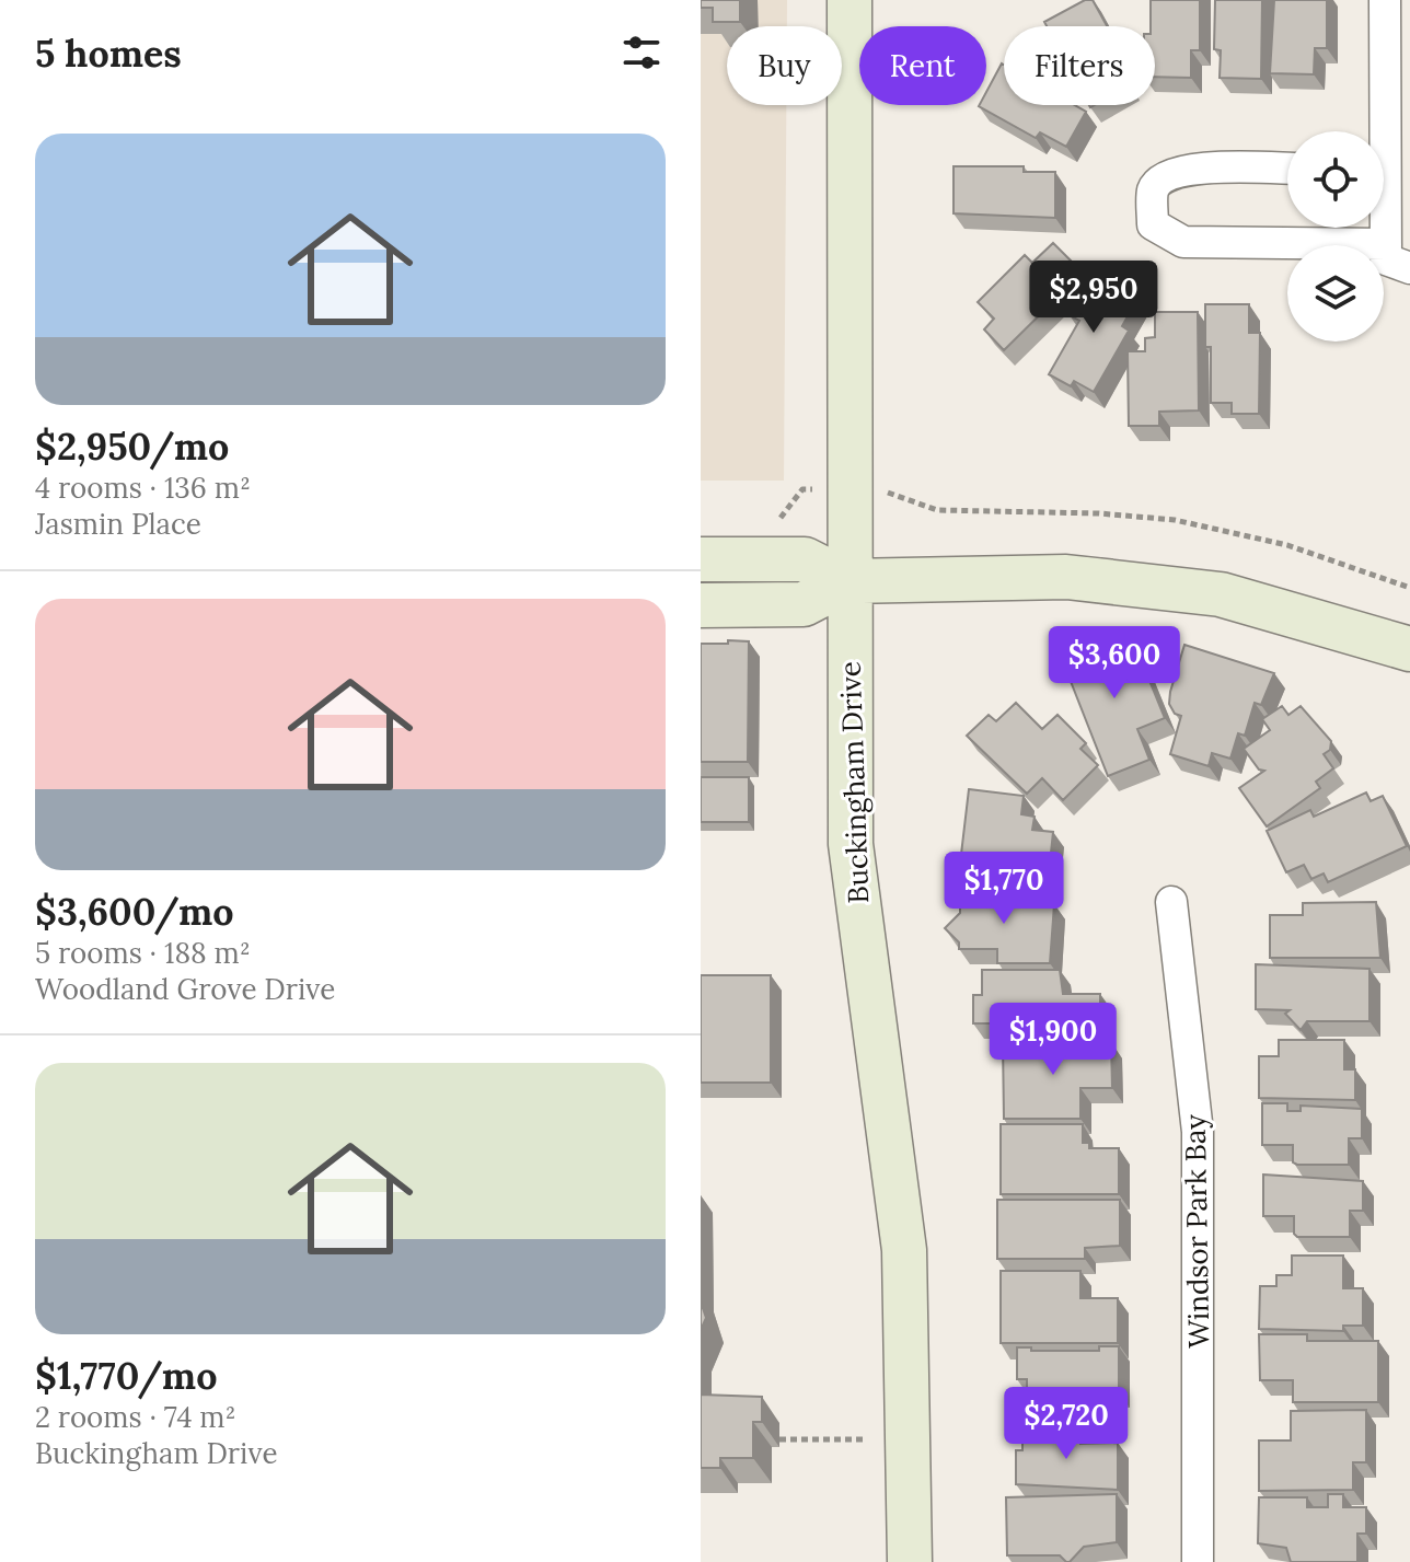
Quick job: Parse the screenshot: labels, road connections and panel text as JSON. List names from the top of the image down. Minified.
{"streets":{"street":["Buckingham Drive","Windsor Park Bay"]},"page":{"heading":"5 homes","chip":["Buy","Rent","Filters"],"list":[{"name":"$2,950/mo","note":"4 rooms · 136 m² · Jasmin Place"},{"name":"$3,600/mo","note":"5 rooms · 188 m² · Woodland Grove Drive"},{"name":"$1,770/mo","note":"2 rooms · 74 m² · Buckingham Drive"}],"price":["$2,950","$3,600","$1,770","$1,900","$2,720"]}}
